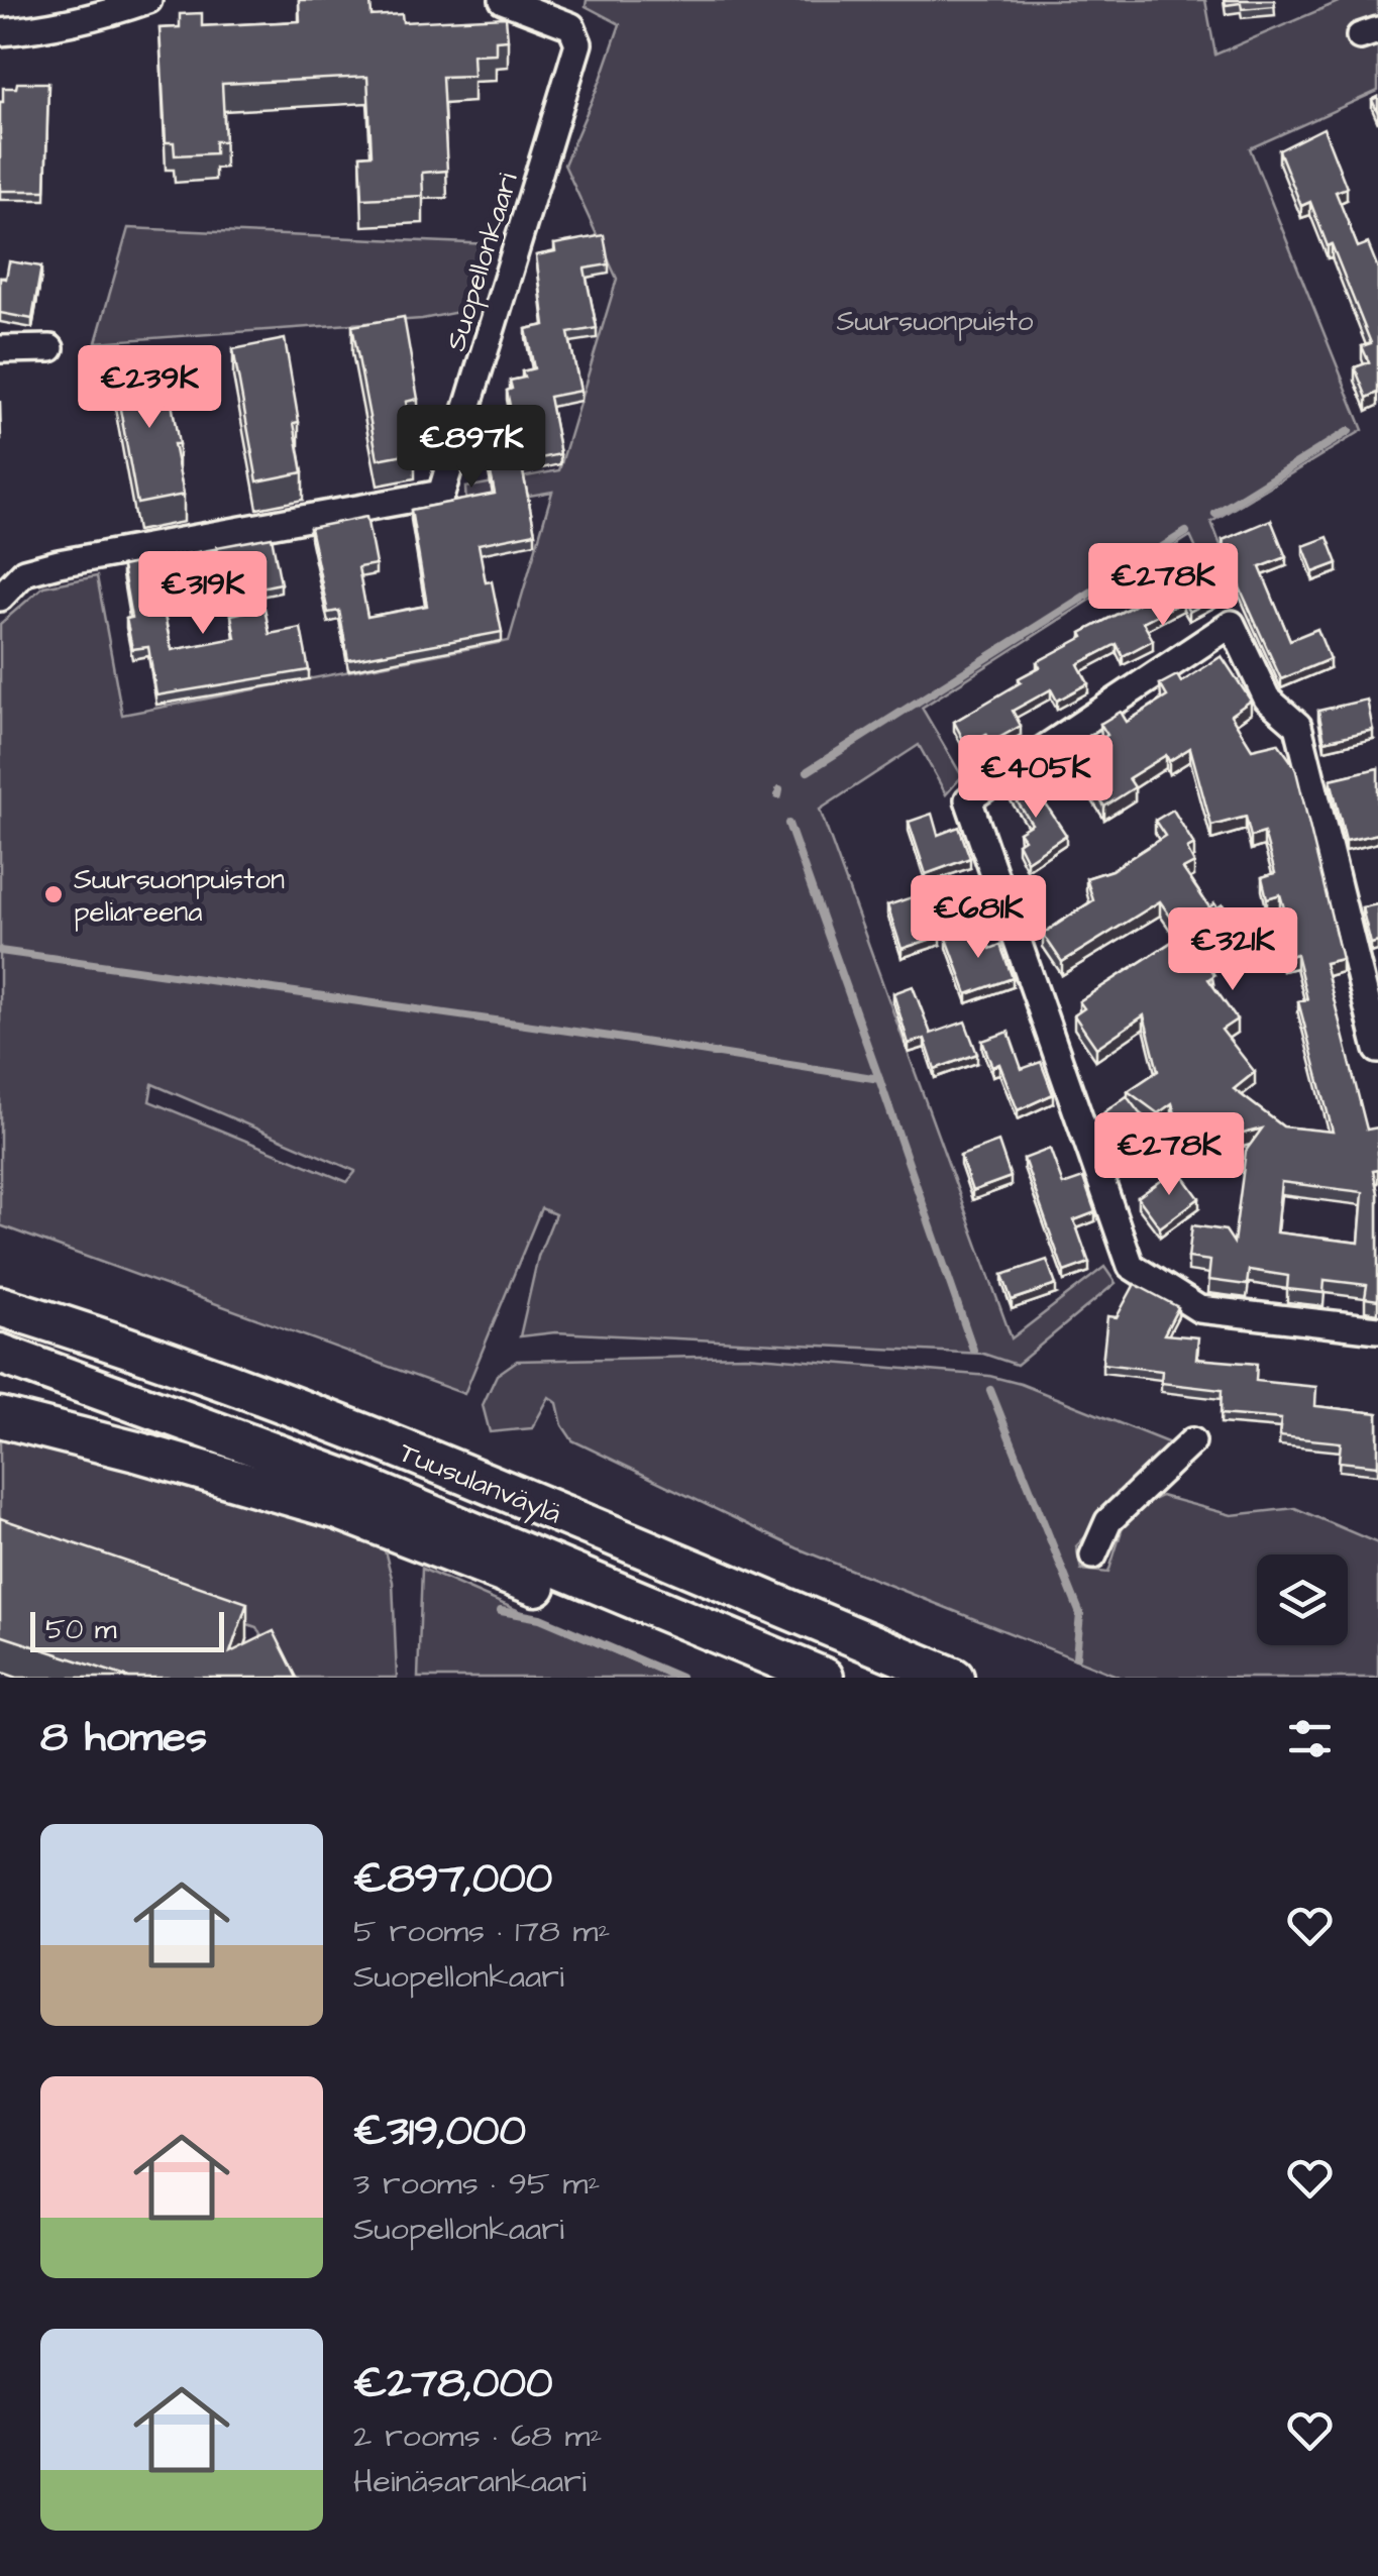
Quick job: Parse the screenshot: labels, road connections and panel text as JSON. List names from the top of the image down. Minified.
{"streets":{"highway":["Tuusulanväylä"],"street":["Suopellonkaari"]},"parks":["Suursuonpuisto"],"places":["Suursuonpuiston peliareena"],"scale_bar":"50 m","page":{"price":["€239K","€897K","€278K","€319K","€405K","€681K","€321K","€278K"],"scale":"50 m","heading":"8 homes","list":[{"name":"€897,000","note":"5 rooms · 178 m² · Suopellonkaari"},{"name":"€319,000","note":"3 rooms · 95 m² · Suopellonkaari"},{"name":"€278,000","note":"2 rooms · 68 m² · Heinäsarankaari"}]}}
